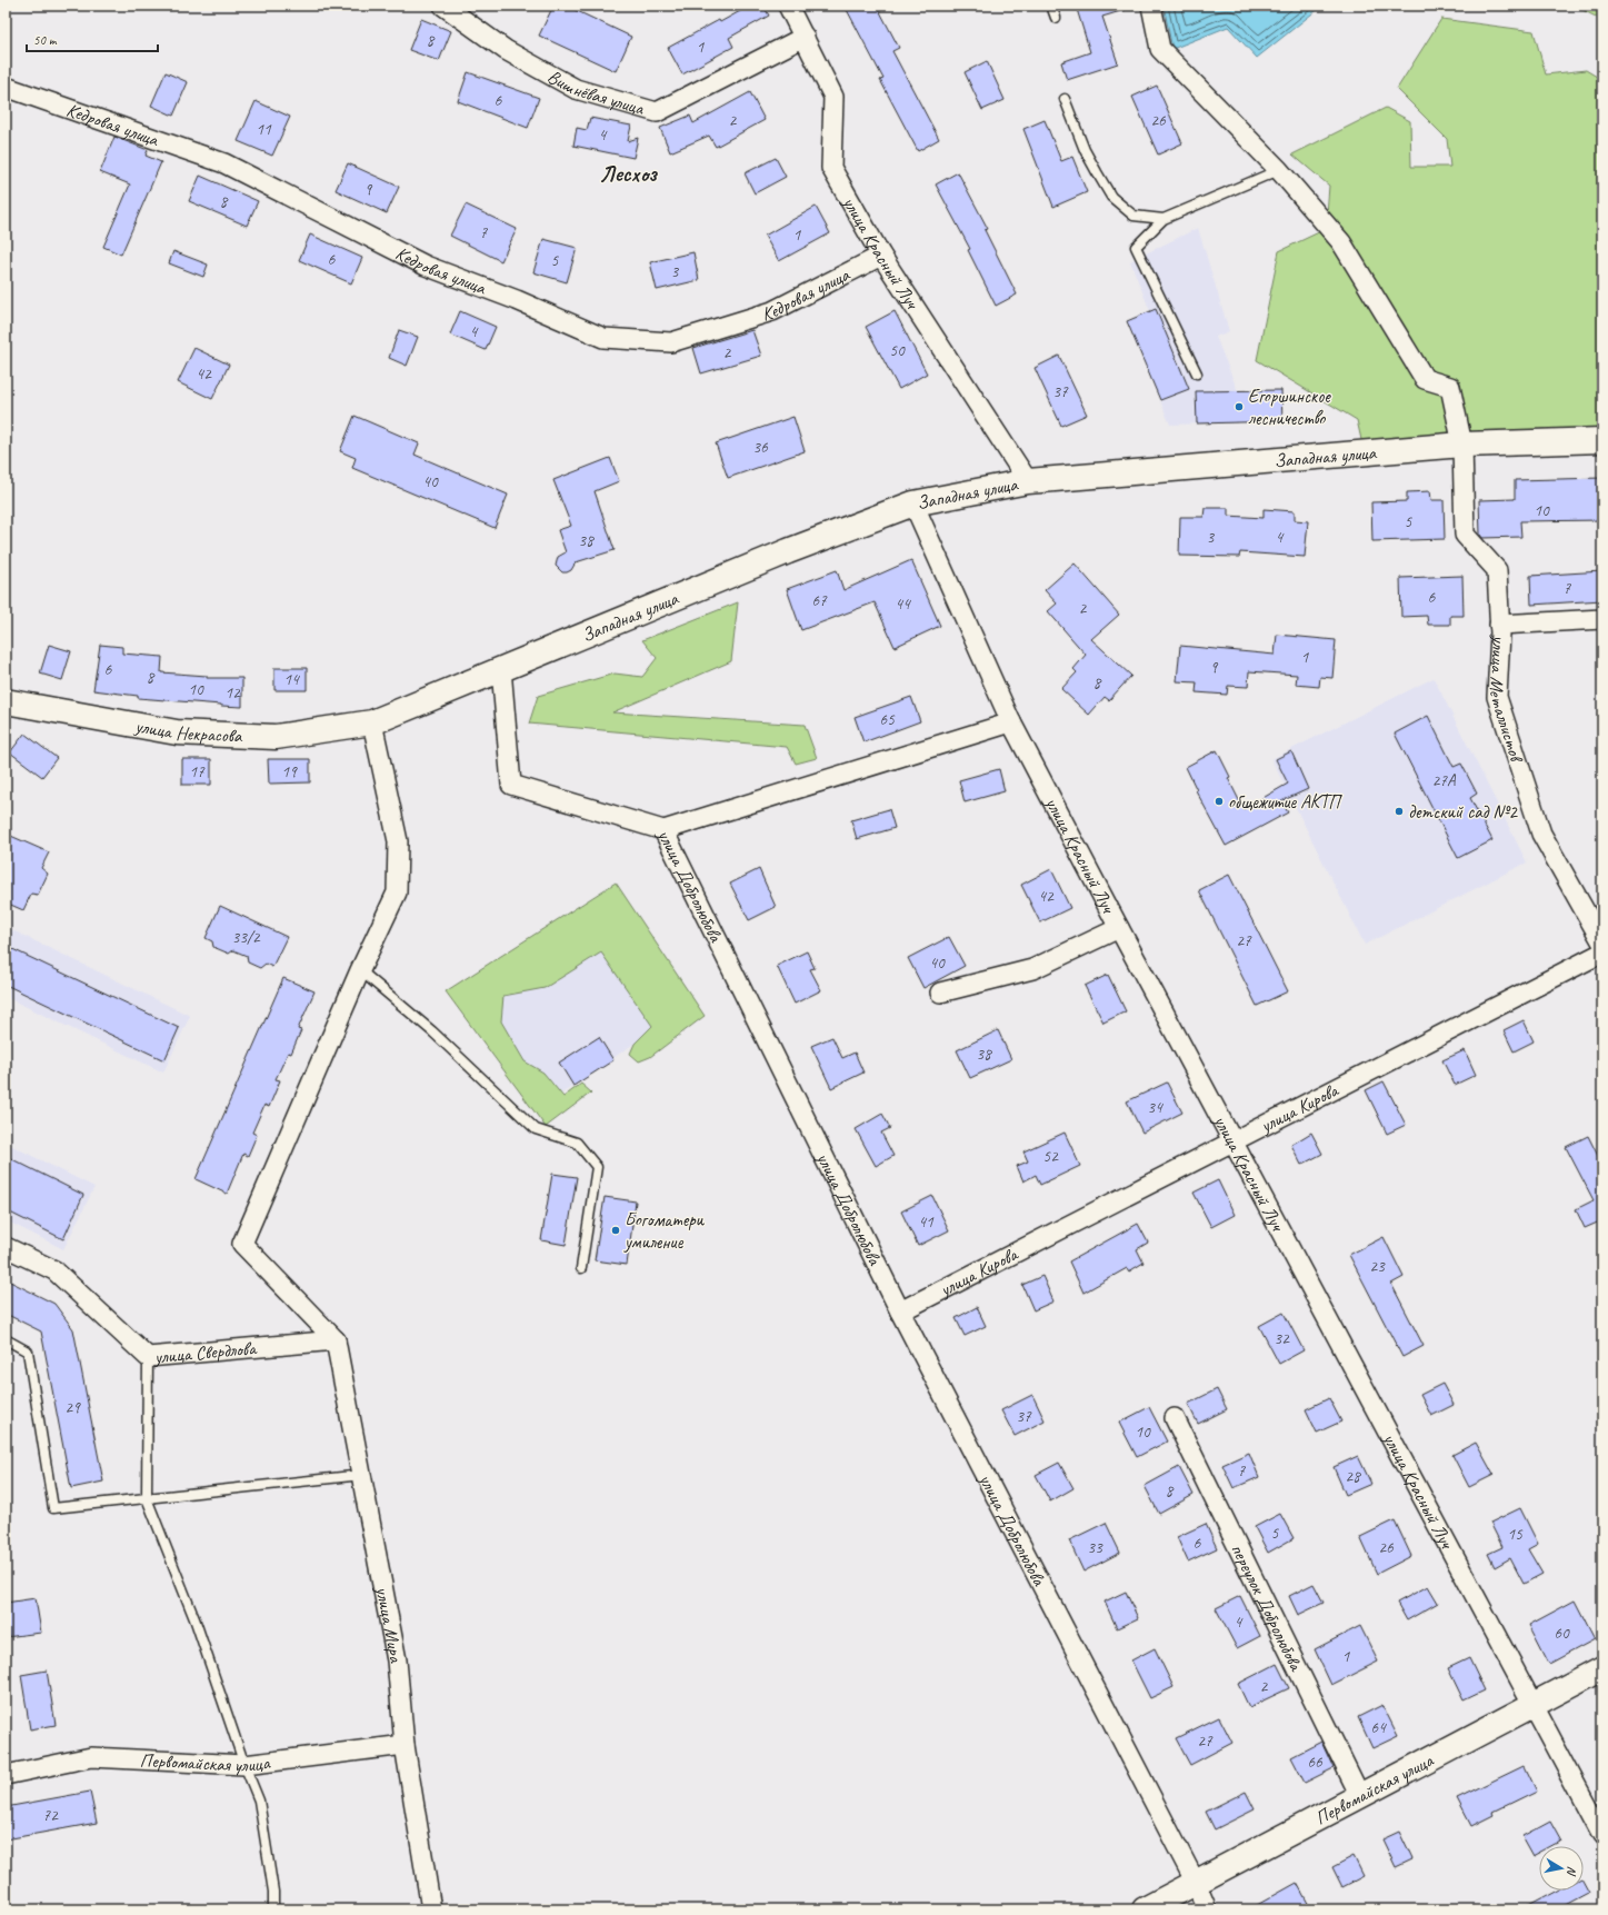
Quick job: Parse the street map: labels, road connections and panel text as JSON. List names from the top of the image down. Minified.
{"streets":{"street":["Вишнёвая улица","Кедровая улица","улица Красный Луч","Западная улица","улица Металлистов","улица Некрасова","улица Добролюбова","улица Кирова","улица Свердлова","переулок Добролюбова","улица Мира","Первомайская улица"]},"crossings":[["Вишнёвая улица","улица Красный Луч"],["Кедровая улица","улица Красный Луч"],["улица Красный Луч","Западная улица"],["улица Красный Луч","улица Добролюбова"],["улица Красный Луч","улица Кирова"],["улица Красный Луч","Первомайская улица"],["Западная улица","улица Металлистов"],["Западная улица","улица Некрасова"],["улица Добролюбова","улица Кирова"],["улица Добролюбова","Первомайская улица"],["улица Свердлова","улица Мира"],["переулок Добролюбова","Первомайская улица"],["улица Мира","Первомайская улица"]],"districts":["Лесхоз"],"places":["Егоршинское лесничество","общежитие АКТП","детский сад №2","Богоматери умиление"],"house_numbers":["8","1","6","2","26","11","4","9","8","7","1","6","5","3","4","50","2","42","37","36","40","10","5","3","4","38","7","6","67","44","2","1","9","6","8","14","8","10","12","65","17","19","27А","42","33/2","27","40","38","34","52","41","23","32","29","37","10","7","28","8","5","15","6","33","26","4","60","1","2","64","27","66","72"],"scale_bar":"50 m","north":"right"}
